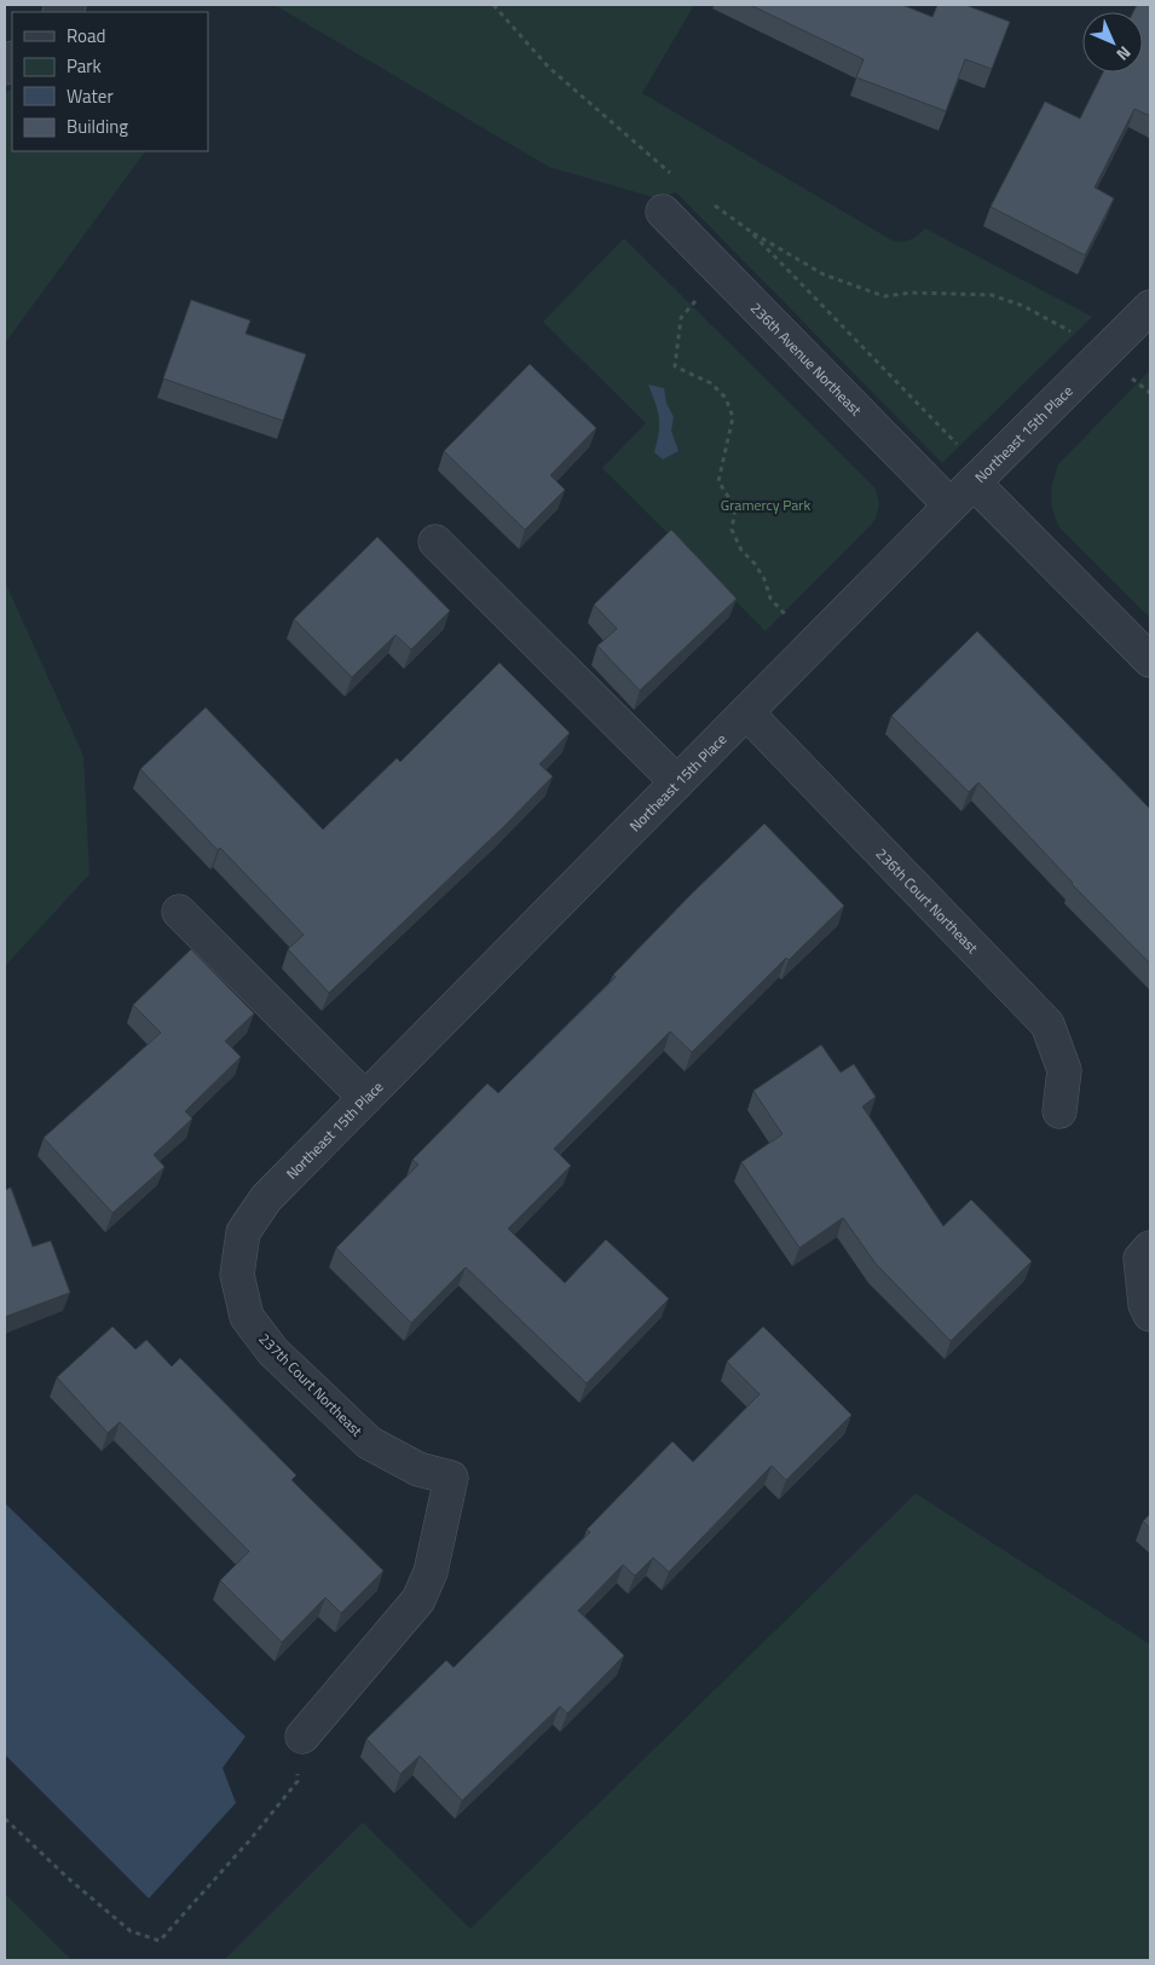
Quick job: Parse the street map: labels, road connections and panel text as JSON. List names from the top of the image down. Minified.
{"streets":{"street":["236th Avenue Northeast","Northeast 15th Place","236th Court Northeast","237th Court Northeast"]},"crossings":[["236th Avenue Northeast","Northeast 15th Place"],["Northeast 15th Place","236th Court Northeast"],["Northeast 15th Place","237th Court Northeast"]],"parks":["Gramercy Park"],"legend":["Road","Park","Water","Building"],"north":"bottom right"}
